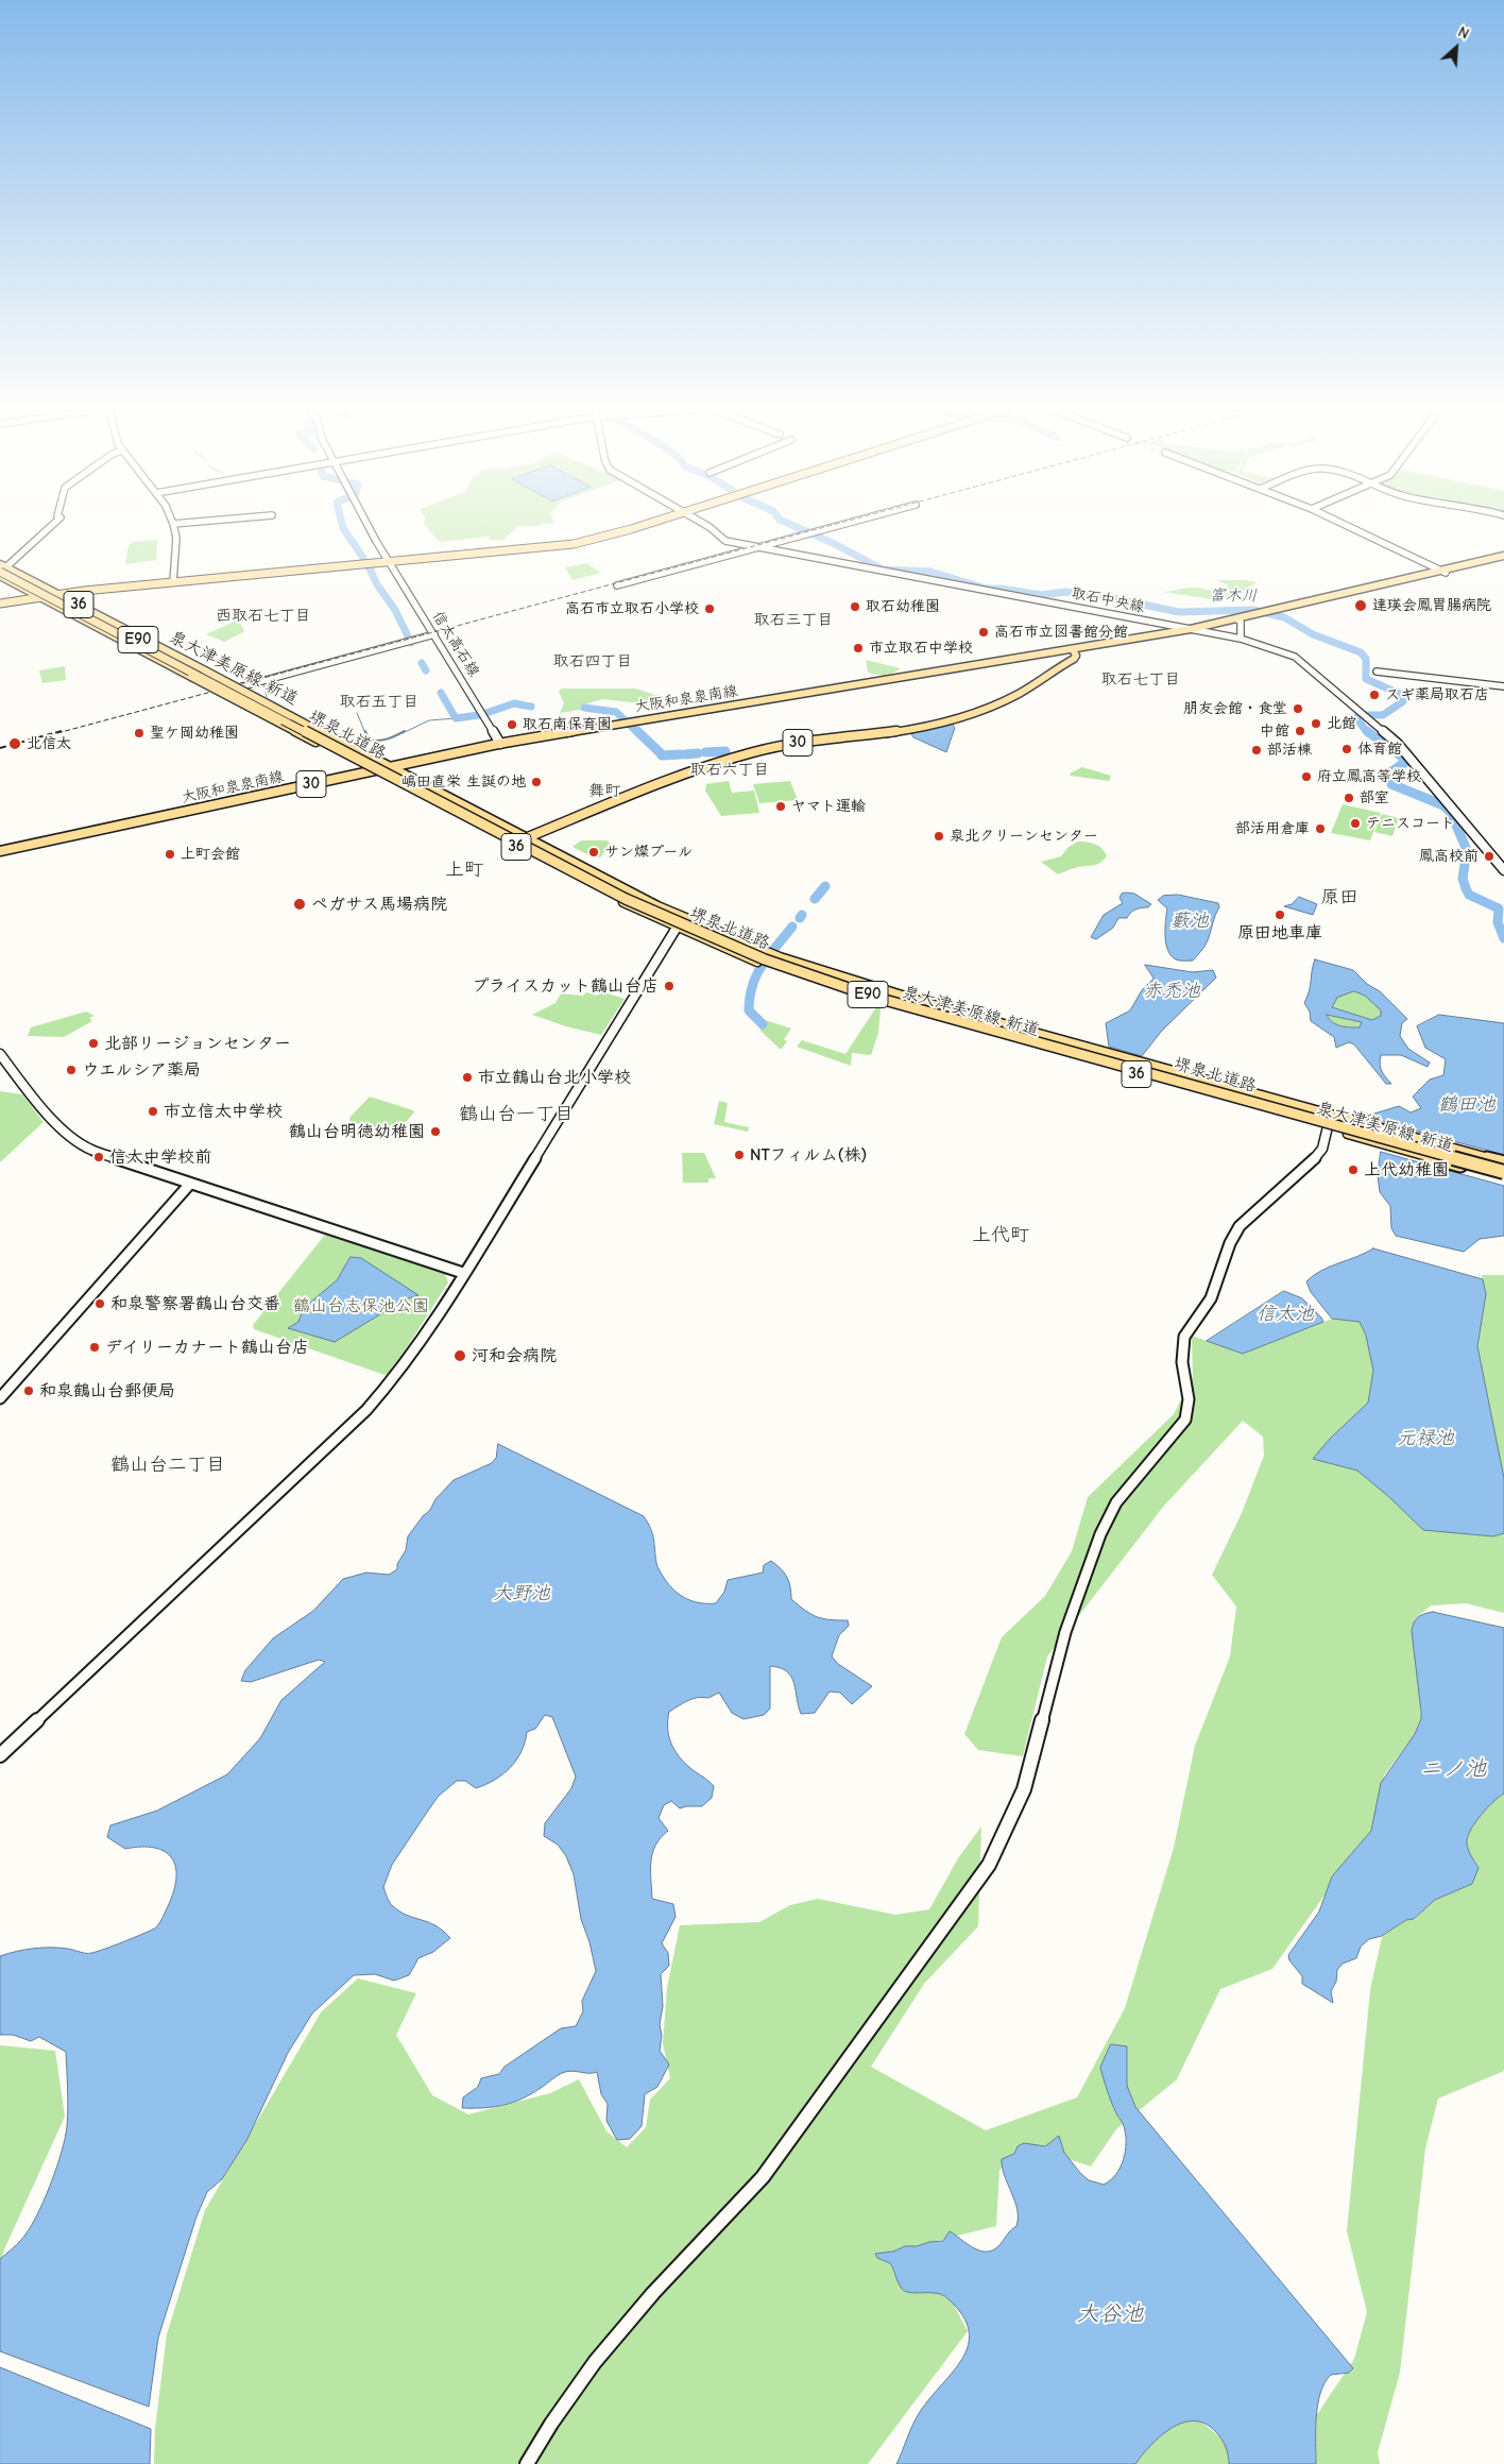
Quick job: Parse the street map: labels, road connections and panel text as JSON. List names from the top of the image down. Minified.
{"streets":{"highway":["E90","堺泉北道路"],"main road":["36","泉大津美原線 新道","大阪和泉泉南線","30"],"street":["取石中央線","信太高石線"]},"crossings":[["取石中央線","大阪和泉泉南線"],["信太高石線","大阪和泉泉南線"],["泉大津美原線 新道","大阪和泉泉南線"],["泉大津美原線 新道","堺泉北道路"],["泉大津美原線 新道","30"],["大阪和泉泉南線","30"]],"districts":["西取石七丁目","取石三丁目","取石四丁目","取石七丁目","取石五丁目","取石六丁目","舞町","上町","原田","鶴山台一丁目","上代町","鶴山台二丁目"],"water":["富木川","藪池","赤禿池","鶴田池","信太池","元禄池","大野池","ニノ池","大谷池"],"parks":["鶴山台志保池公園"],"places":["達瑛会鳳胃腸病院","取石幼稚園","高石市立取石小学校","高石市立図書館分館","市立取石中学校","スギ薬局取石店","朋友会館・食堂","北館","取石南保育園","中館","聖ケ岡幼稚園","北信太","体育館","部活棟","府立鳳高等学校","嶋田直栄 生誕の地","部室","ヤマト運輸","テニスコート","部活用倉庫","泉北クリーンセンター","サン燦プール","上町会館","鳳高校前","ペガサス馬場病院","原田地車庫","プライスカット鶴山台店","北部リージョンセンター","ウエルシア薬局","市立鶴山台北小学校","市立信太中学校","鶴山台明徳幼稚園","NTフィルム(株)","信太中学校前","上代幼稚園","和泉警察署鶴山台交番","デイリーカナート鶴山台店","河和会病院","和泉鶴山台郵便局"],"north":"top right"}
